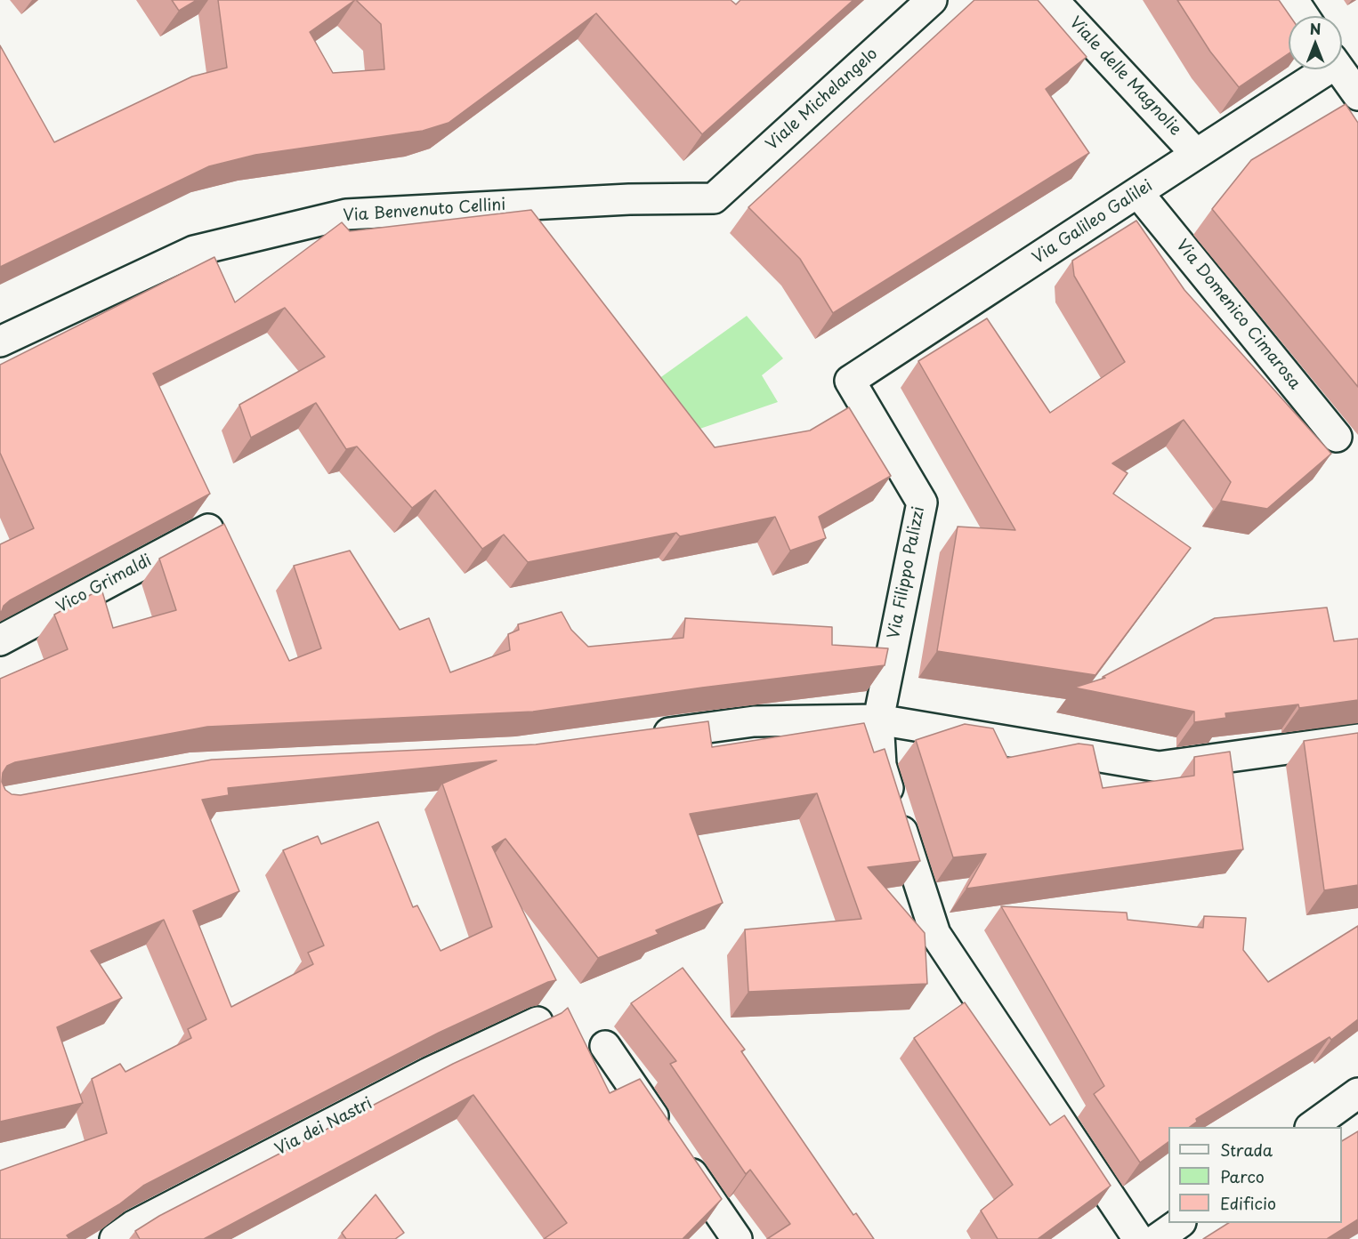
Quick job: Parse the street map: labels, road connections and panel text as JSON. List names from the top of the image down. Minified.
{"streets":{"street":["Viale delle Magnolie","Viale Michelangelo","Via Benvenuto Cellini","Via Galileo Galilei","Via Domenico Cimarosa","Via Filippo Palizzi","Vico Grimaldi","Via dei Nastri"]},"crossings":[["Viale delle Magnolie","Via Galileo Galilei"],["Viale Michelangelo","Via Benvenuto Cellini"],["Via Galileo Galilei","Via Domenico Cimarosa"],["Via Galileo Galilei","Via Filippo Palizzi"]],"legend":["Strada","Parco","Edificio"],"north":"top"}
